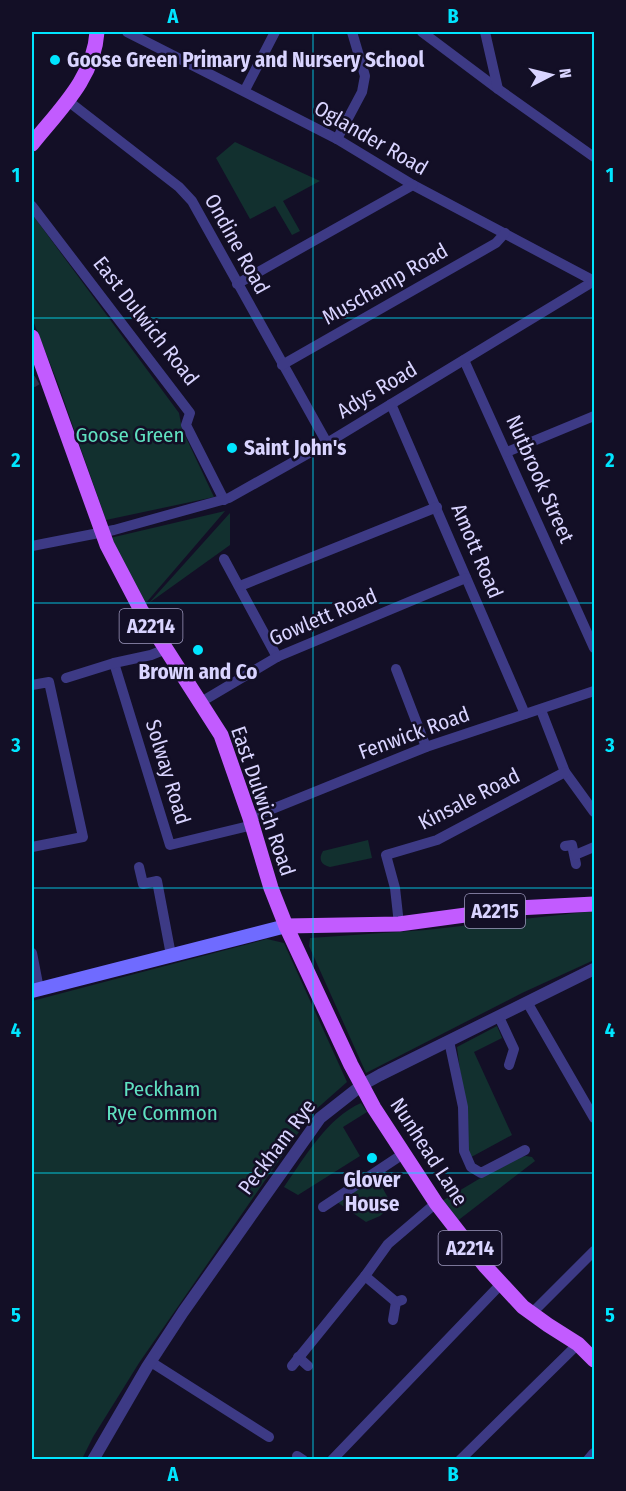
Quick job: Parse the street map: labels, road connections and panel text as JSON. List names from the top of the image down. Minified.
{"streets":{"main road":["East Dulwich Road","A2214","A2215","Nunhead Lane"],"street":["Oglander Road","Ondine Road","Muschamp Road","Adys Road","Nutbrook Street","Amott Road","Gowlett Road","Fenwick Road","Solway Road","Kinsale Road","Peckham Rye"]},"crossings":[["Oglander Road","Muschamp Road"],["Oglander Road","Adys Road"],["Ondine Road","Muschamp Road"],["Ondine Road","Adys Road"],["East Dulwich Road","Adys Road"],["East Dulwich Road","Gowlett Road"],["East Dulwich Road","Fenwick Road"],["East Dulwich Road","Solway Road"],["East Dulwich Road","A2215"],["East Dulwich Road","Peckham Rye"],["East Dulwich Road","Nunhead Lane"],["Adys Road","Nutbrook Street"],["Adys Road","Amott Road"],["Amott Road","Gowlett Road"],["Amott Road","Fenwick Road"],["Fenwick Road","Solway Road"],["Kinsale Road","A2215"],["Peckham Rye","Nunhead Lane"]],"parks":["Goose Green","Peckham Rye Common"],"places":["Goose Green Primary and Nursery School","Saint John's","Brown and Co","Glover House"],"north":"right","grid":{"columns":["A","B"],"rows":["1","2","3","4","5"]}}
